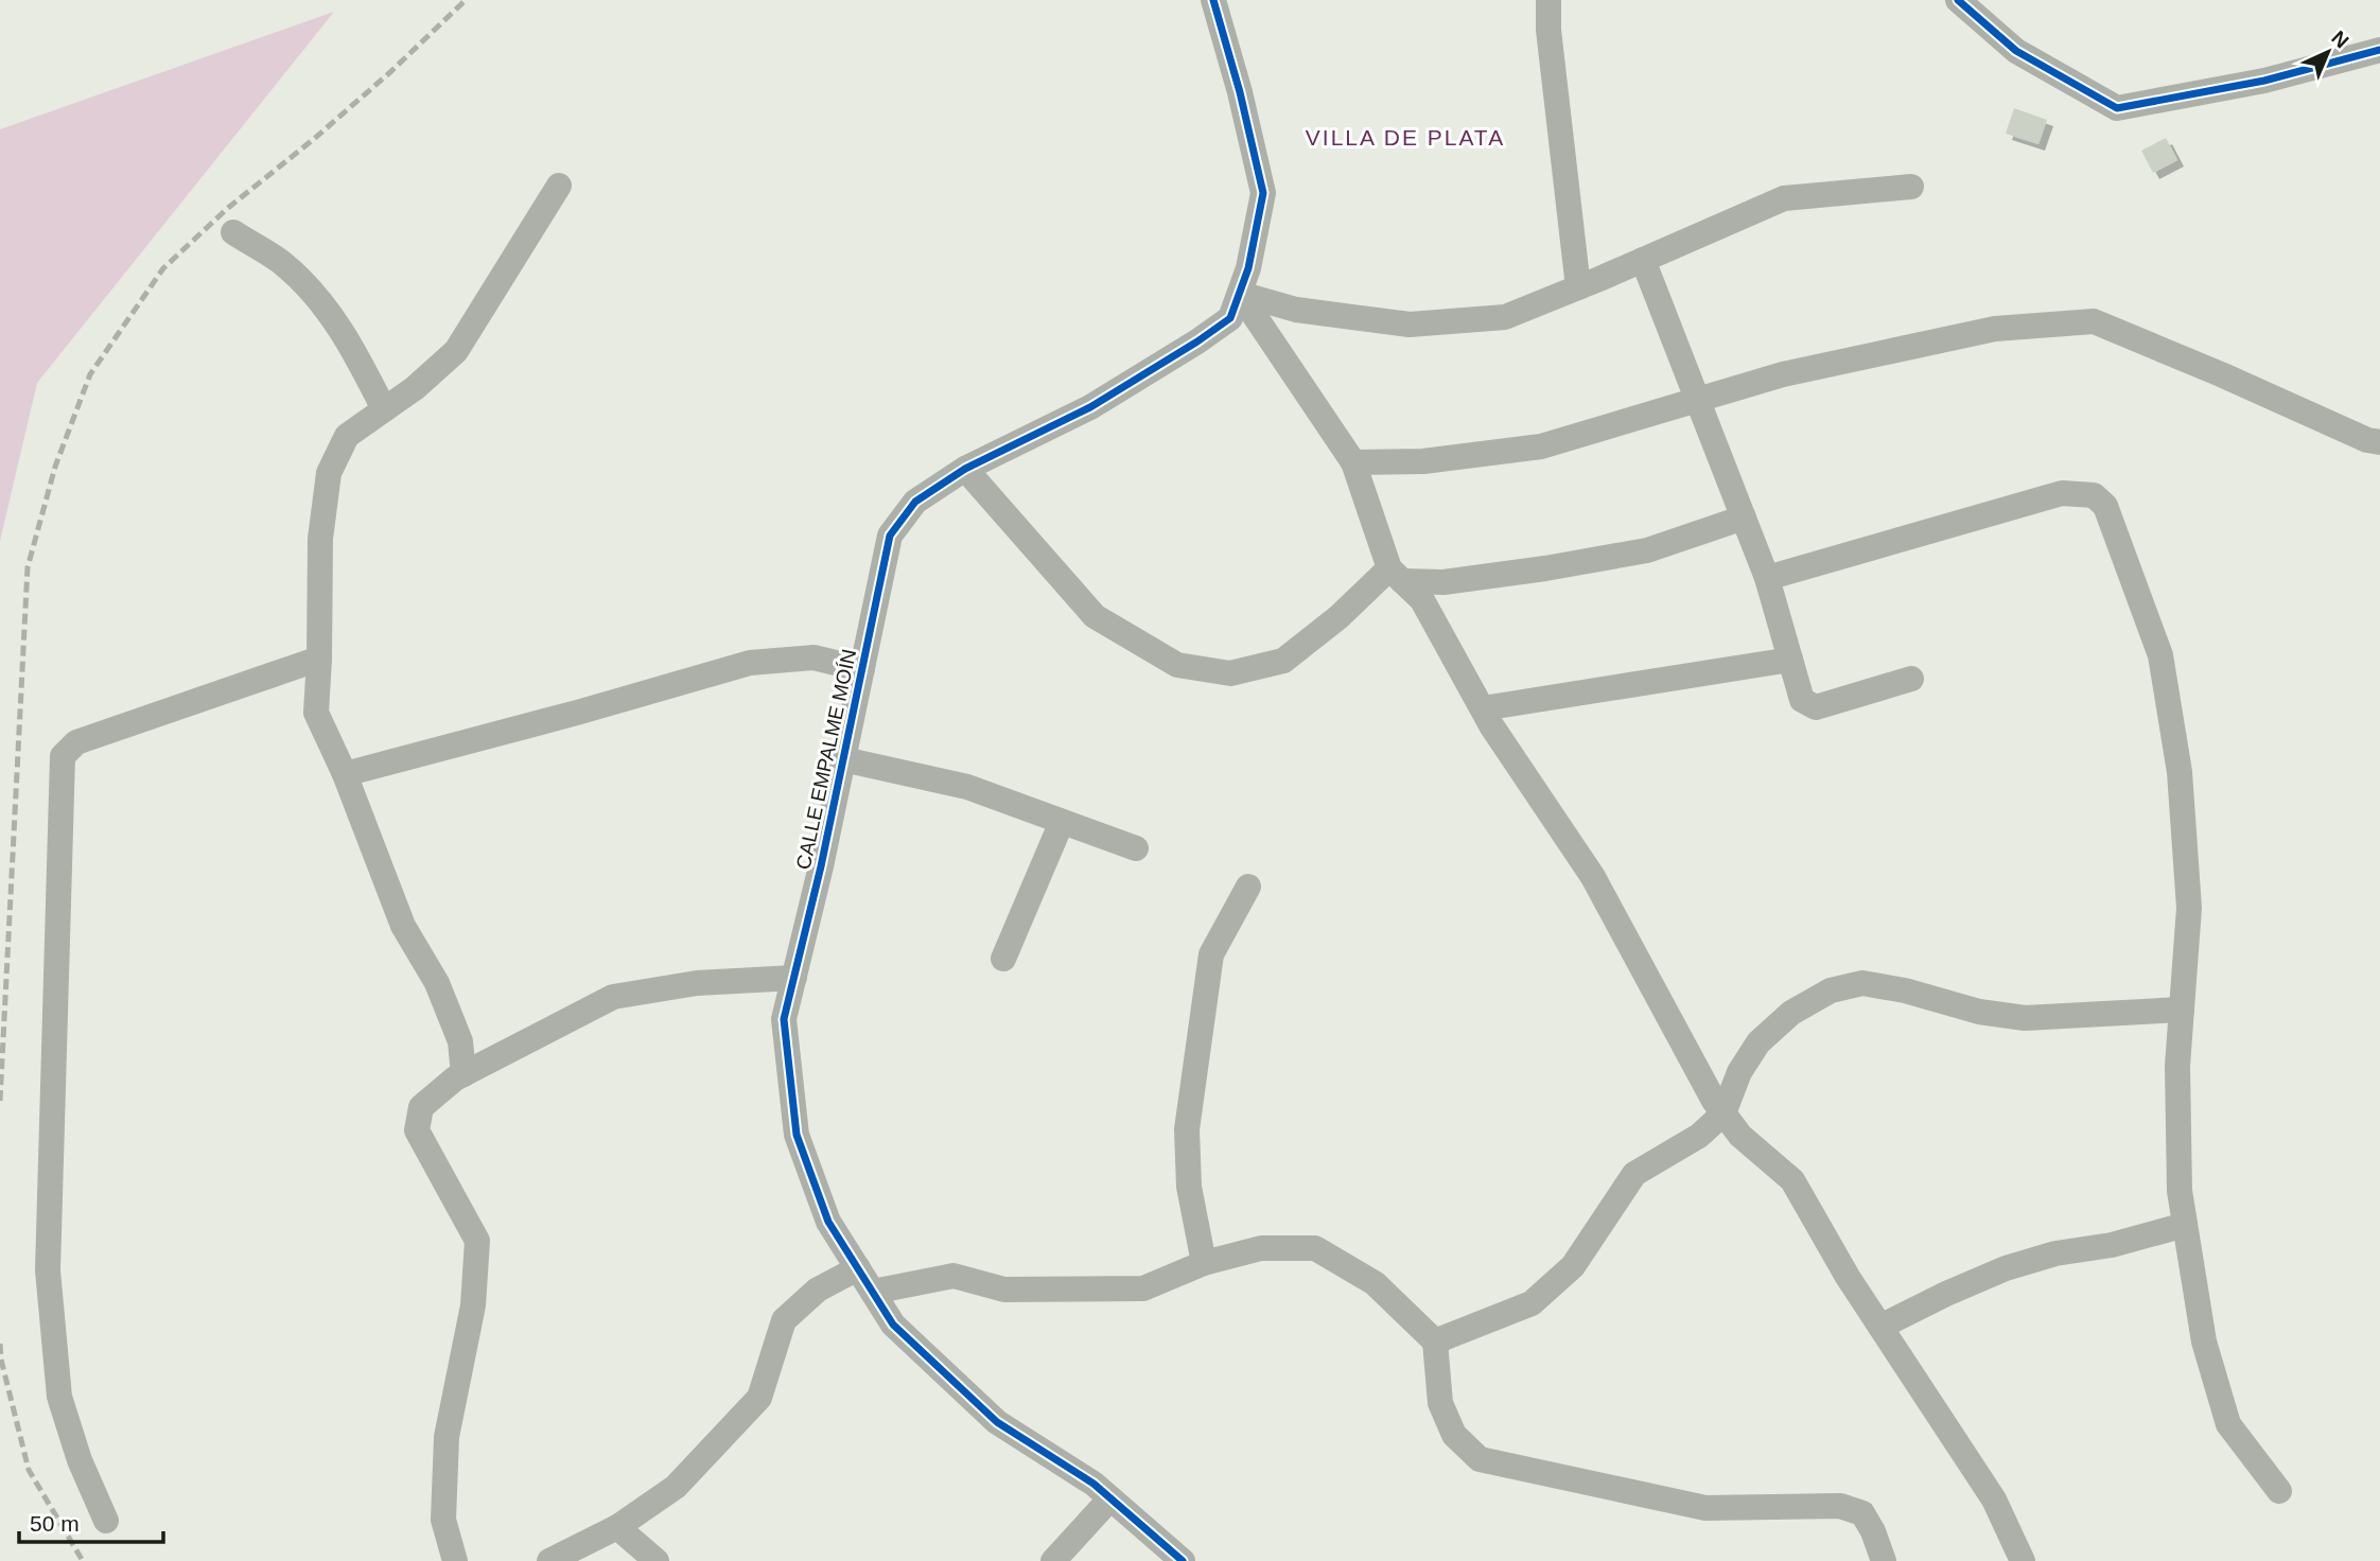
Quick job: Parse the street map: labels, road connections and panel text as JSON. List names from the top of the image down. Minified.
{"streets":{"street":["CALLE EMPALME MOÍN"]},"districts":["VILLA DE PLATA"],"scale_bar":"50 m","north":"top right"}
